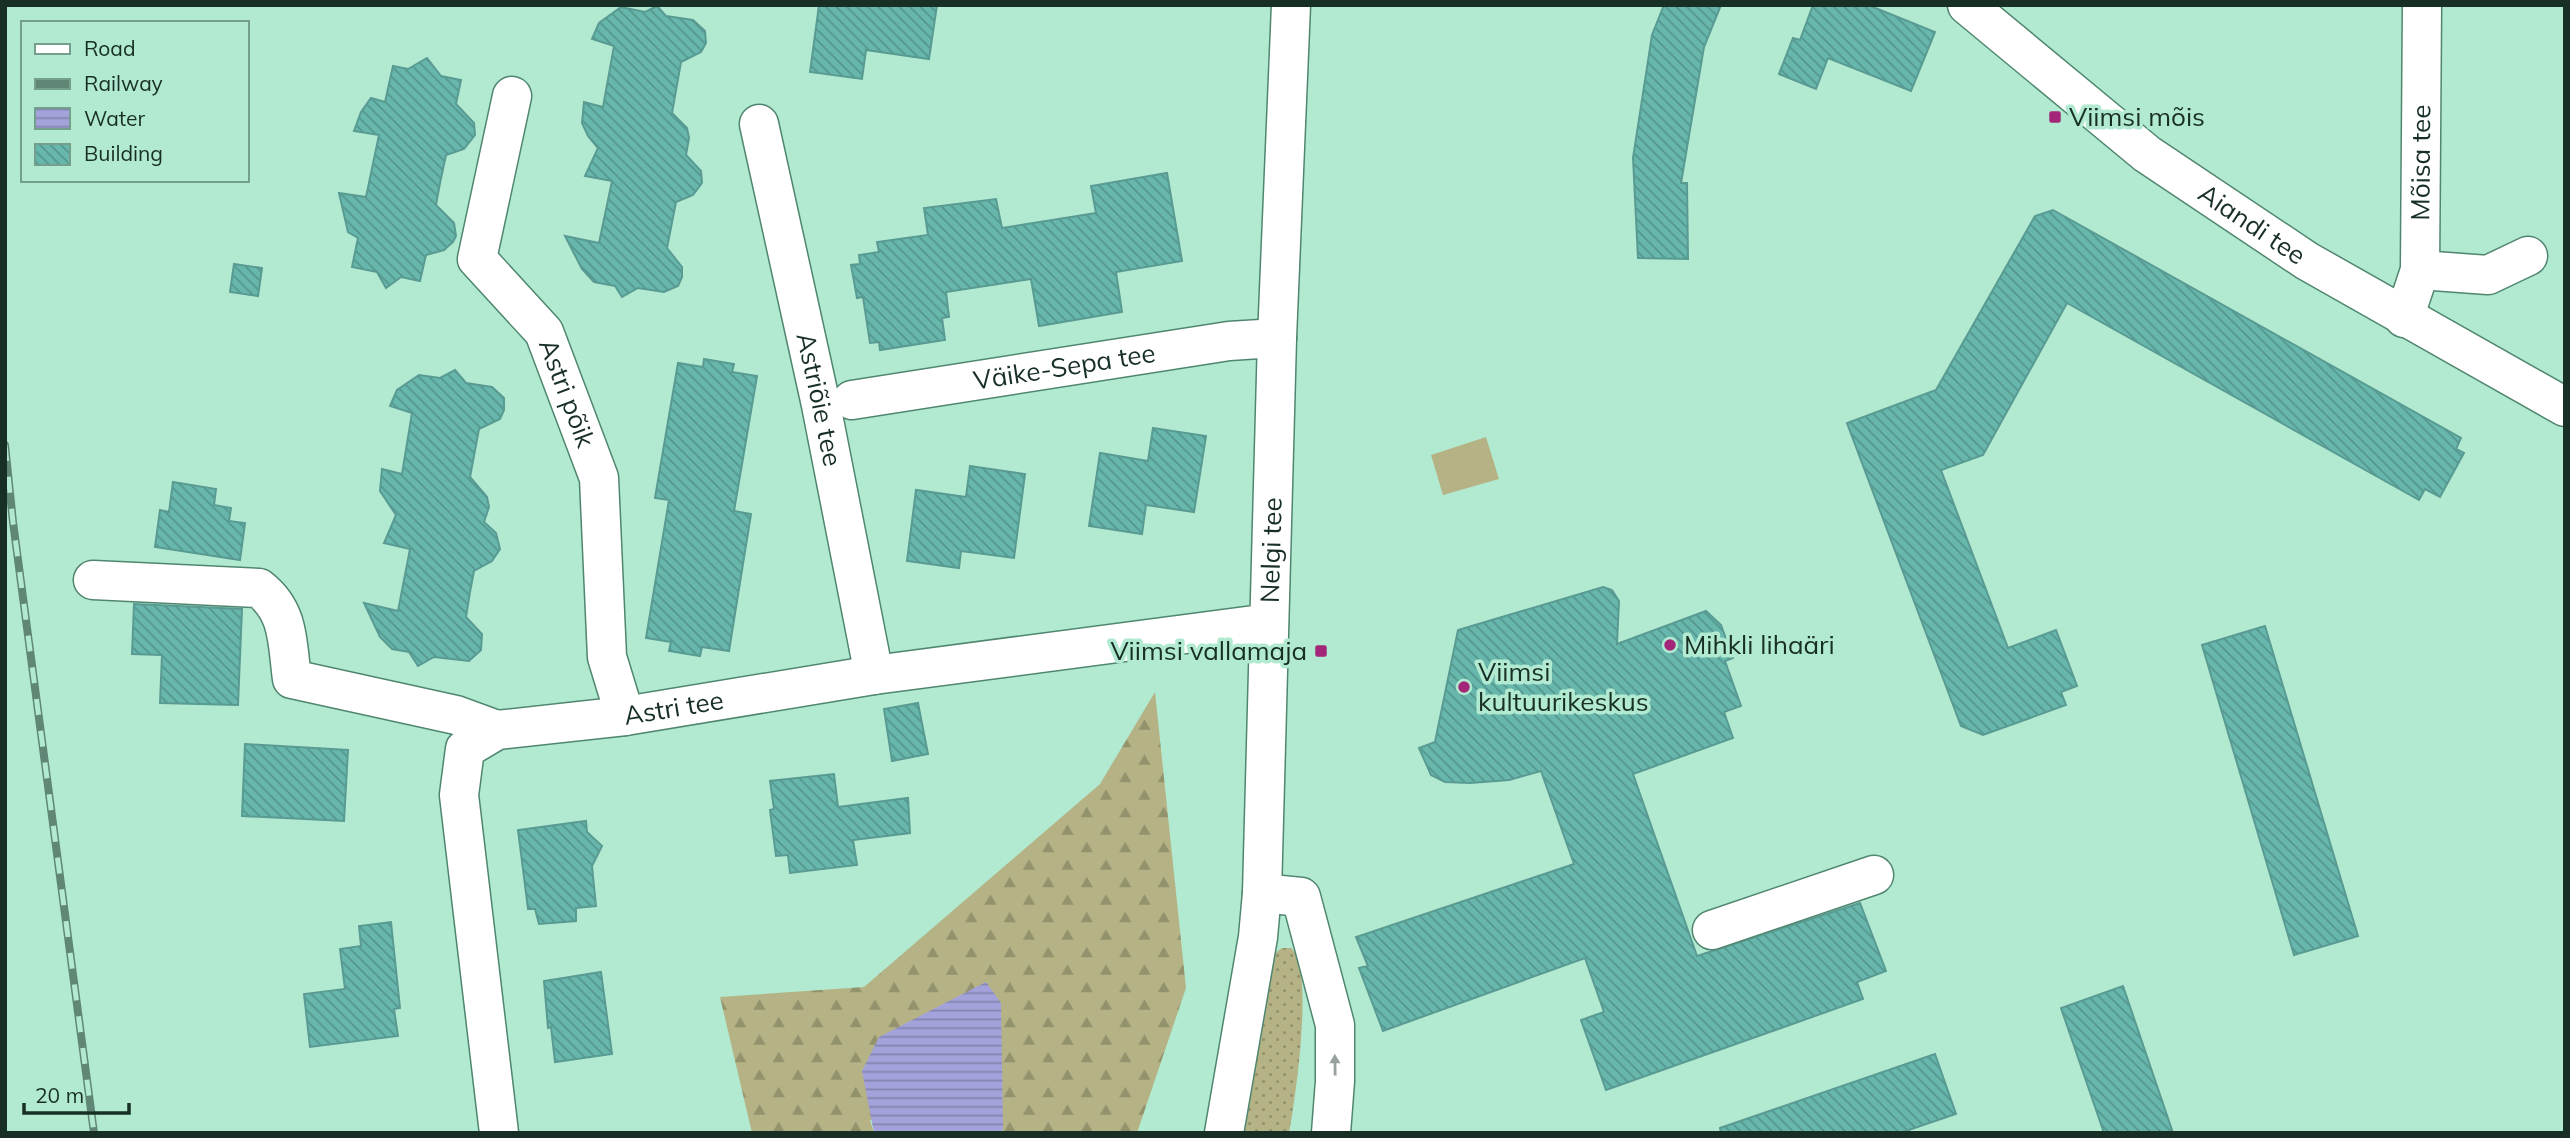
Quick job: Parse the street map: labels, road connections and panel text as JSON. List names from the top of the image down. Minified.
{"streets":{"street":["Mõisa tee","Aiandi tee","Väike-Sepa tee","Astri põik","Astriõie tee","Nelgi tee","Astri tee"]},"crossings":[["Mõisa tee","Aiandi tee"],["Väike-Sepa tee","Nelgi tee"],["Astri põik","Astri tee"],["Astriõie tee","Astri tee"],["Nelgi tee","Astri tee"]],"places":{"transit":["Viimsi mõis","Viimsi vallamaja"],"other":["Mihkli lihaäri","Viimsi kultuurikeskus"]},"legend":["Road","Railway","Water","Building"],"scale_bar":"20 m"}
